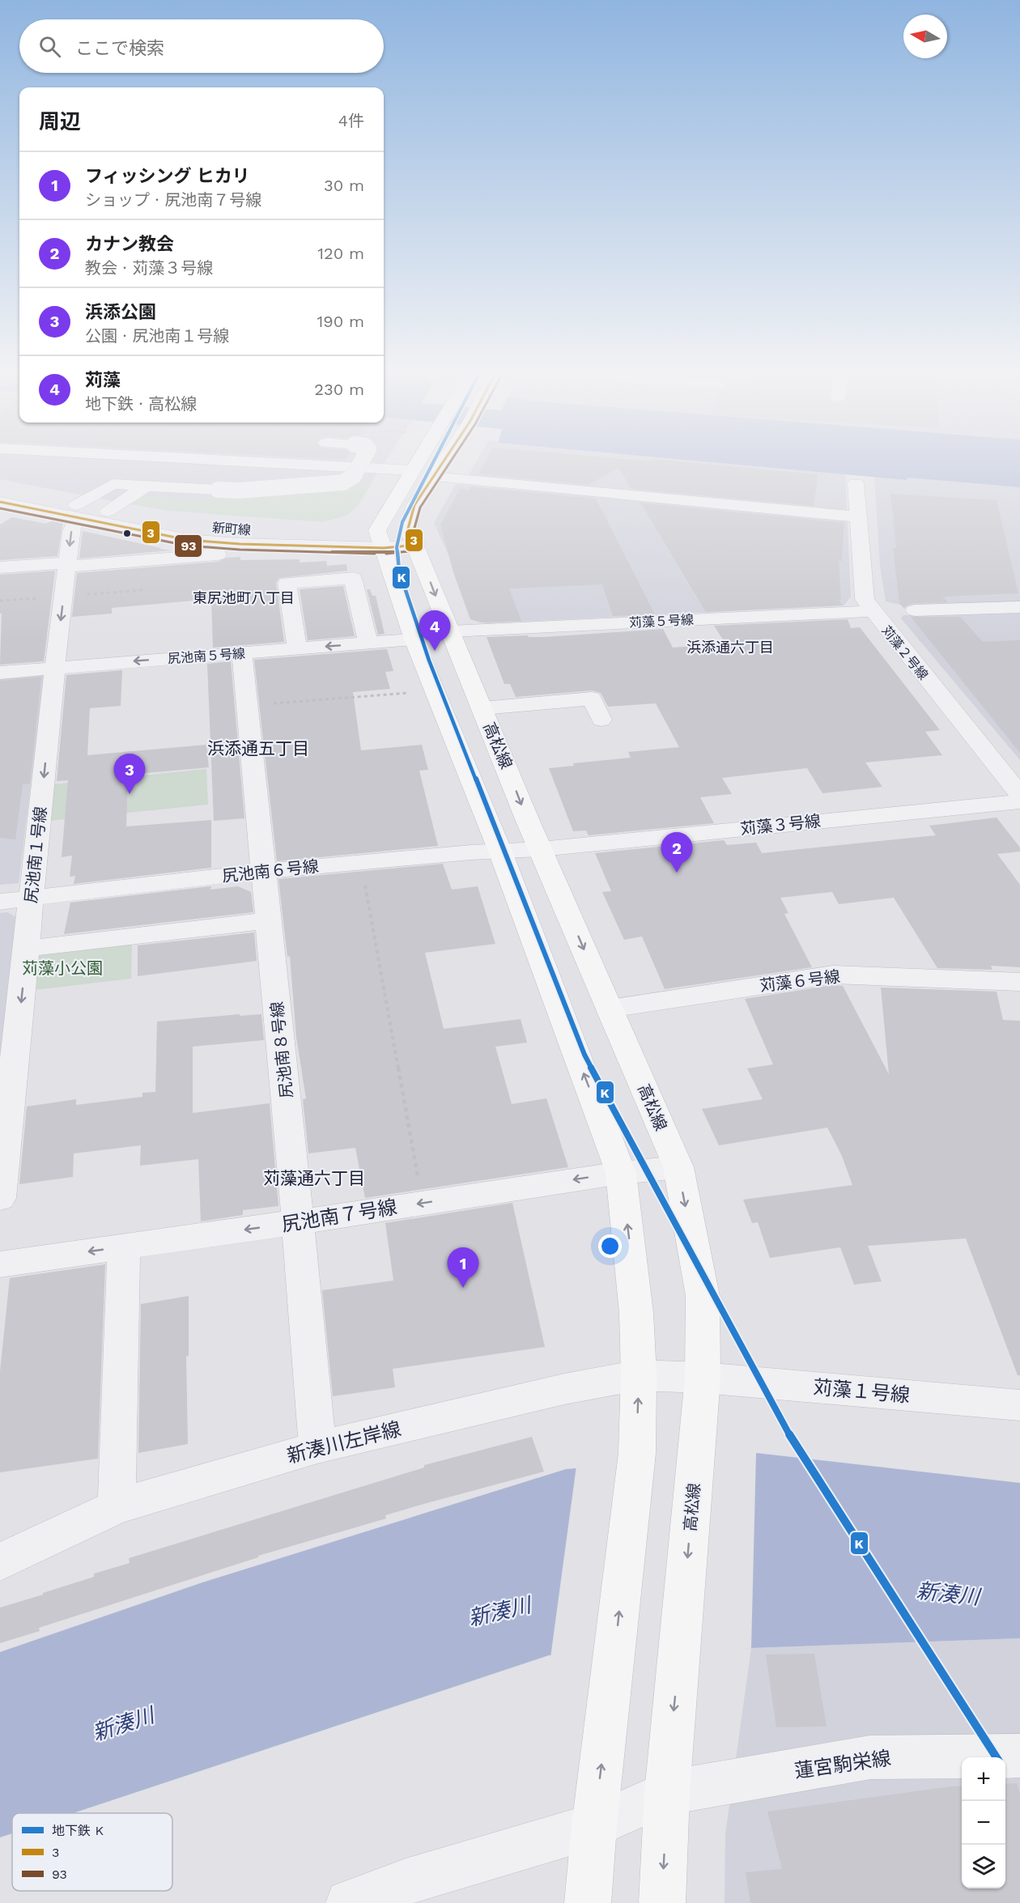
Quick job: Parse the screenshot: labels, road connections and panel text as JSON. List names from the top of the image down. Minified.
{"streets":{"main road":["高松線"],"street":["新町線","苅藻５号線","苅藻２号線","尻池南５号線","苅藻３号線","尻池南１号線","尻池南６号線","苅藻６号線","尻池南８号線","尻池南７号線","苅藻１号線","新湊川左岸線","蓮宮駒栄線"]},"crossings":[["新町線","高松線"],["新町線","尻池南１号線"],["苅藻５号線","苅藻２号線"],["苅藻５号線","高松線"],["尻池南５号線","尻池南１号線"],["尻池南５号線","尻池南８号線"],["高松線","苅藻３号線"],["高松線","尻池南６号線"],["高松線","苅藻６号線"],["高松線","尻池南７号線"],["高松線","苅藻１号線"],["高松線","新湊川左岸線"],["高松線","蓮宮駒栄線"],["苅藻３号線","尻池南６号線"],["尻池南１号線","尻池南６号線"],["尻池南６号線","尻池南８号線"],["尻池南８号線","尻池南７号線"],["尻池南８号線","新湊川左岸線"],["苅藻１号線","新湊川左岸線"]],"one_way":["尻池南１号線","尻池南７号線"],"districts":["東尻池町八丁目","浜添通六丁目","浜添通五丁目","苅藻通六丁目"],"water":["新湊川"],"parks":["苅藻小公園"],"lines":["metro line K","transit line 3","transit line 93"],"legend":["地下鉄 K","3","93"],"north":"left","page":{"search":"ここで検索","heading":["周辺","4件"],"list":[{"mark":"1","name":"フィッシング ヒカリ","note":"ショップ · 尻池南７号線","value":"30 m"},{"mark":"2","name":"カナン教会","note":"教会 · 苅藻３号線","value":"120 m"},{"mark":"3","name":"浜添公園","note":"公園 · 尻池南１号線","value":"190 m"},{"mark":"4","name":"苅藻","note":"地下鉄 · 高松線","value":"230 m"}],"pins":["4","3","2","1"],"map_buttons":["+","−"]}}
